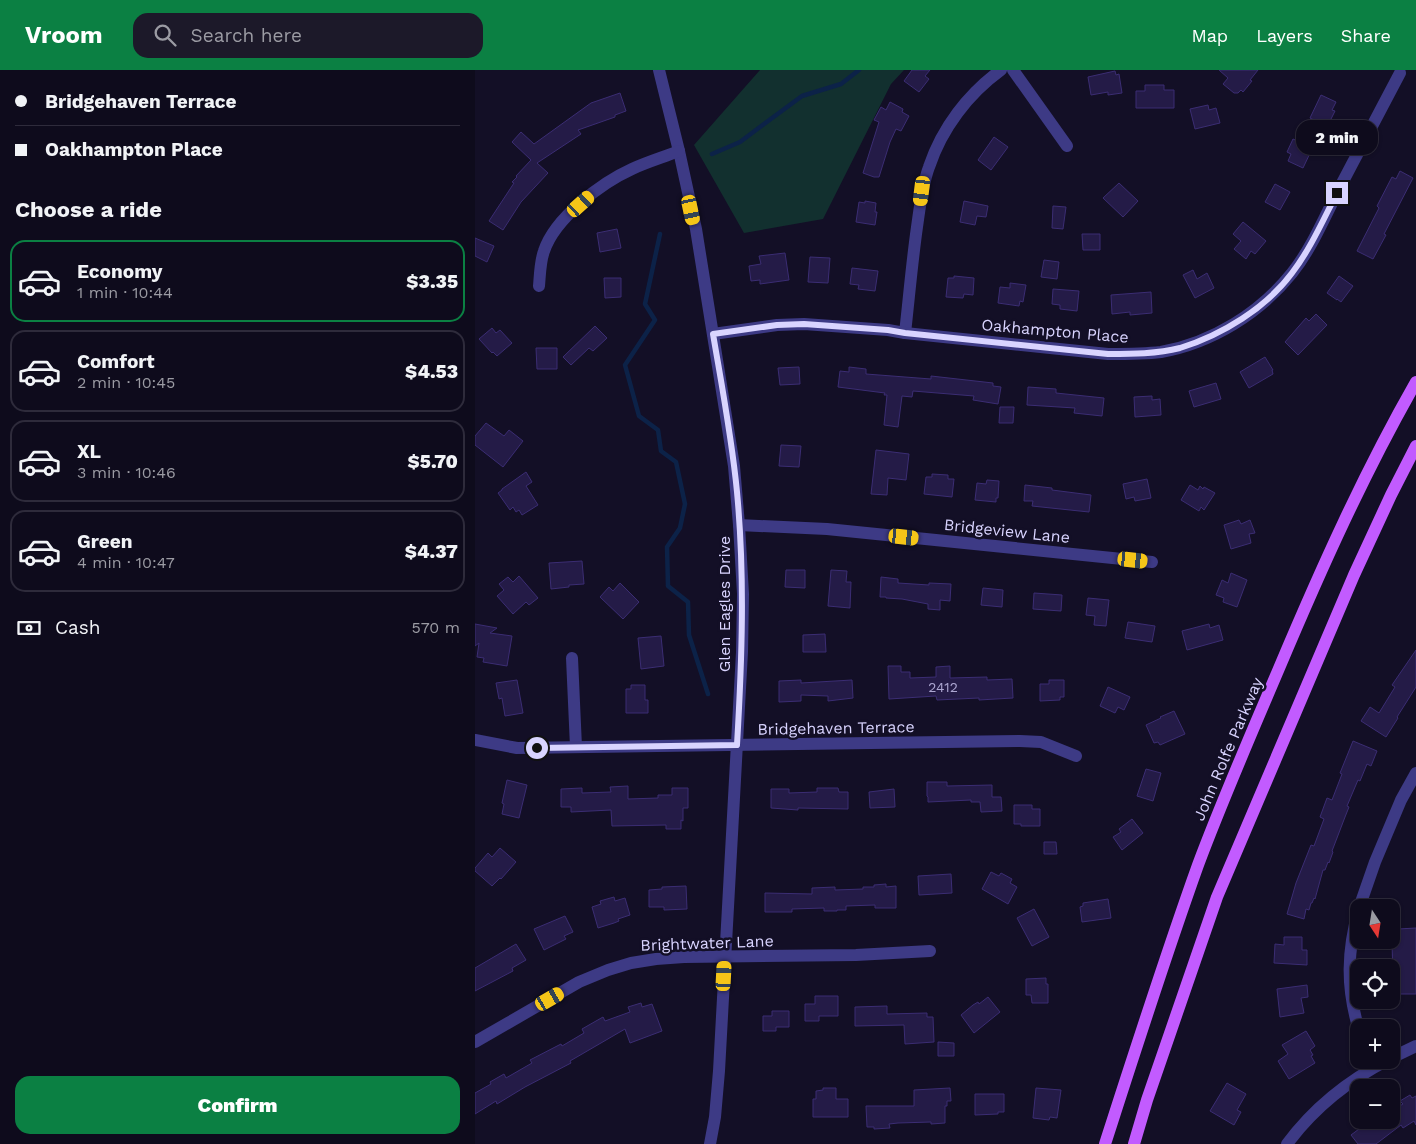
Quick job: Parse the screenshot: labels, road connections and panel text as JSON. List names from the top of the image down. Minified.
{"streets":{"main road":["John Rolfe Parkway"],"street":["Oakhampton Place","Bridgeview Lane","Glen Eagles Drive","Bridgehaven Terrace","Brightwater Lane"]},"crossings":[["Oakhampton Place","Glen Eagles Drive"],["Bridgeview Lane","Glen Eagles Drive"],["Glen Eagles Drive","Bridgehaven Terrace"],["Glen Eagles Drive","Brightwater Lane"]],"house_numbers":["2412"],"north":"bottom","page":{"header":"Vroom","search":"Search here","nav":["Map","Layers","Share"],"banner":["Bridgehaven Terrace","Oakhampton Place"],"bubble":"2 min","heading":"Choose a ride","list":[{"name":"Economy","note":"1 min · 10:44","value":"$3.35"},{"name":"Comfort","note":"2 min · 10:45","value":"$4.53"},{"name":"XL","note":"3 min · 10:46","value":"$5.70"},{"name":"Green","note":"4 min · 10:47","value":"$4.37"}],"pay":["Cash","570 m"],"map_buttons":["+","−"],"buttons":"Confirm"}}
